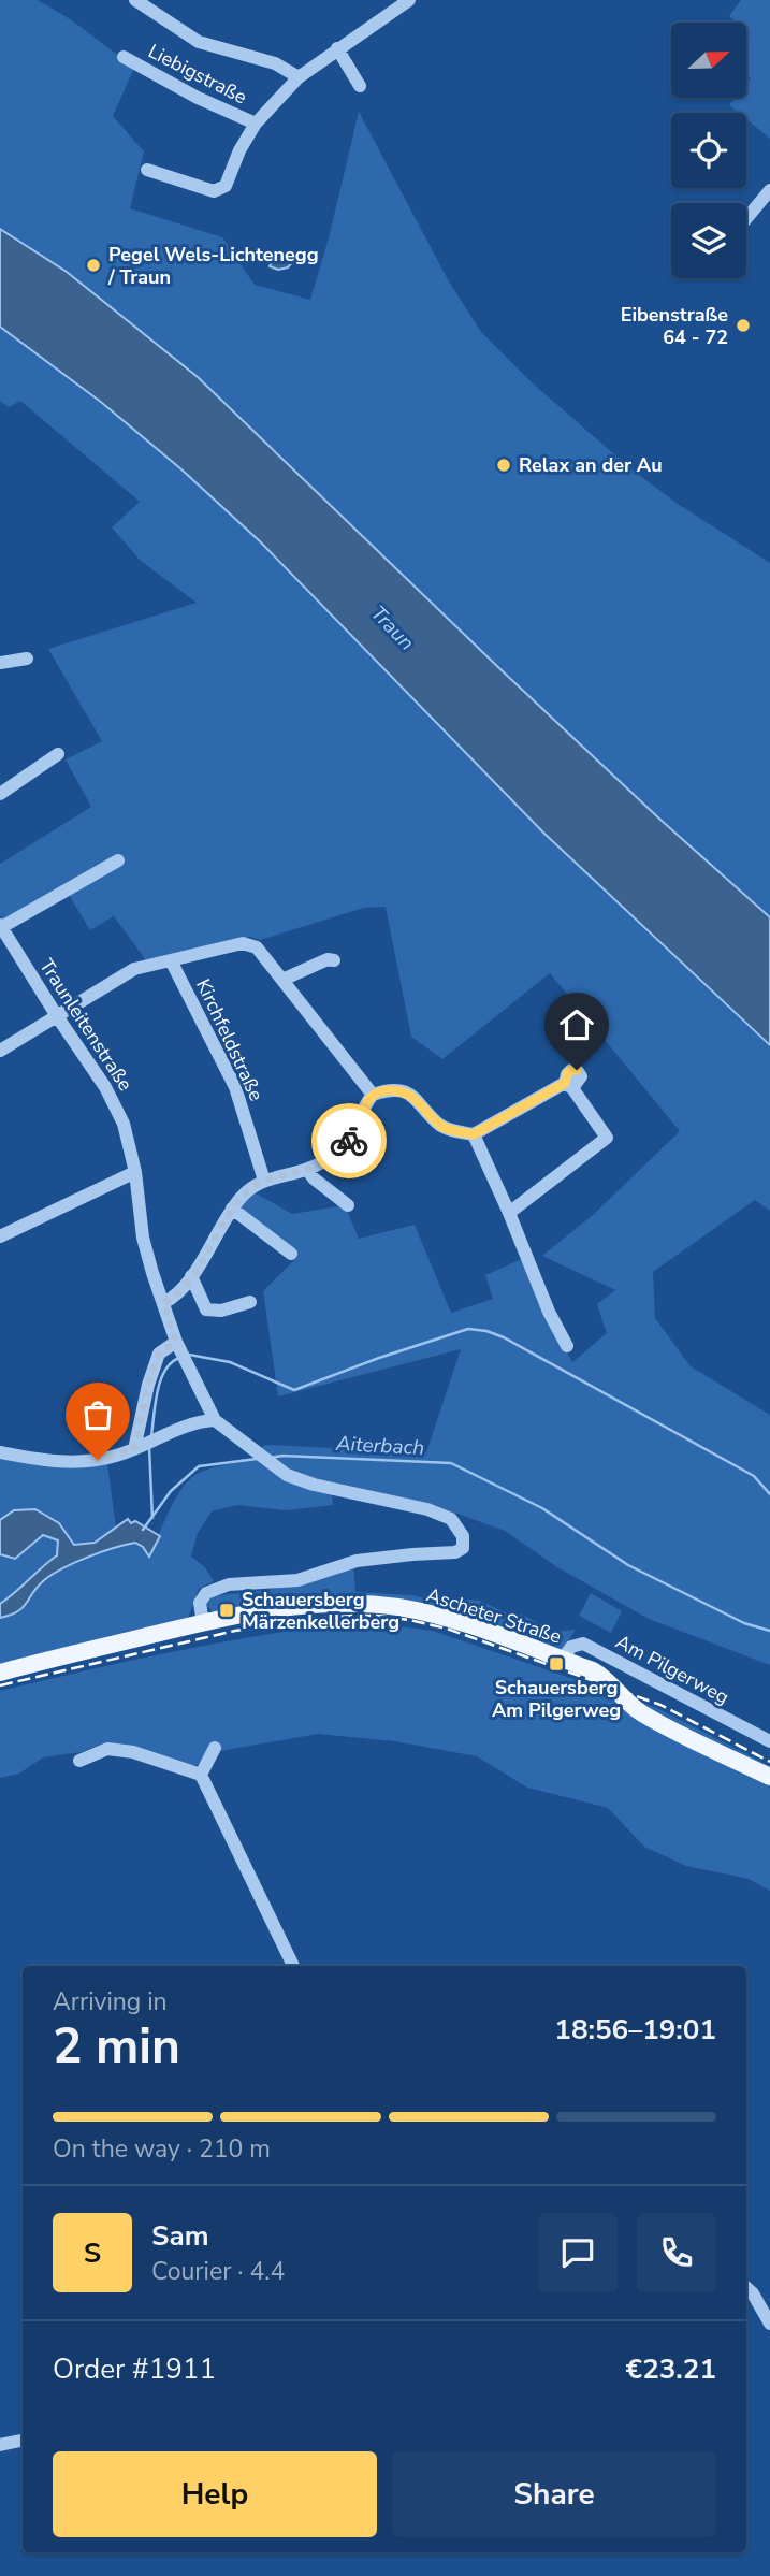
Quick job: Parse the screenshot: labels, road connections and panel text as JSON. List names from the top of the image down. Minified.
{"streets":{"main road":["Ascheter Straße"],"street":["Liebigstraße","Traunleitenstraße","Kirchfeldstraße","Am Pilgerweg"]},"crossings":[["Traunleitenstraße","Ascheter Straße"],["Ascheter Straße","Am Pilgerweg"]],"water":["Traun","Aiterbach"],"places":{"other":["Pegel Wels-Lichtenegg / Traun","Eibenstraße 64 - 72","Relax an der Au"],"transit":["Schauersberg Märzenkellerberg","Schauersberg Am Pilgerweg"]},"north":"right","page":{"heading":["2 min","Arriving in","18:56–19:01"],"panel":["Sam","Courier · 4.4","Order #1911","€23.21"],"bar":"On the way · 210 m","round":"S","buttons":["Help","Share"]}}
